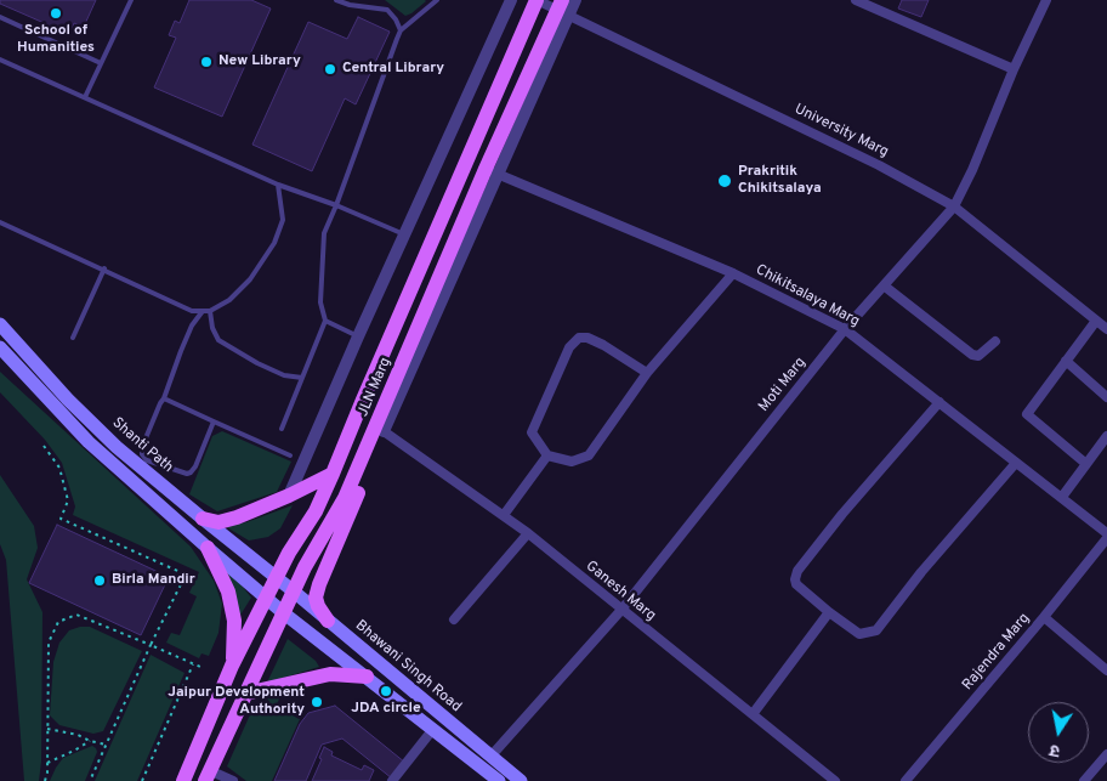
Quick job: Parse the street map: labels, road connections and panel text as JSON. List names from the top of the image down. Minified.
{"streets":{"main road":["JLN Marg","Shanti Path","Bhawani Singh Road"],"street":["University Marg","Chikitsalaya Marg","Moti Marg","Ganesh Marg","Rajendra Marg"]},"crossings":[["University Marg","Moti Marg"],["University Marg","JLN Marg"],["Chikitsalaya Marg","Moti Marg"],["Chikitsalaya Marg","JLN Marg"],["Moti Marg","Ganesh Marg"],["Moti Marg","Bhawani Singh Road"],["JLN Marg","Shanti Path"],["JLN Marg","Ganesh Marg"],["JLN Marg","Bhawani Singh Road"],["Shanti Path","Bhawani Singh Road"]],"places":["School of Humanities","New Library","Central Library","Prakritik Chikitsalaya","Birla Mandir","JDA circle","Jaipur Development Authority"],"north":"bottom"}
